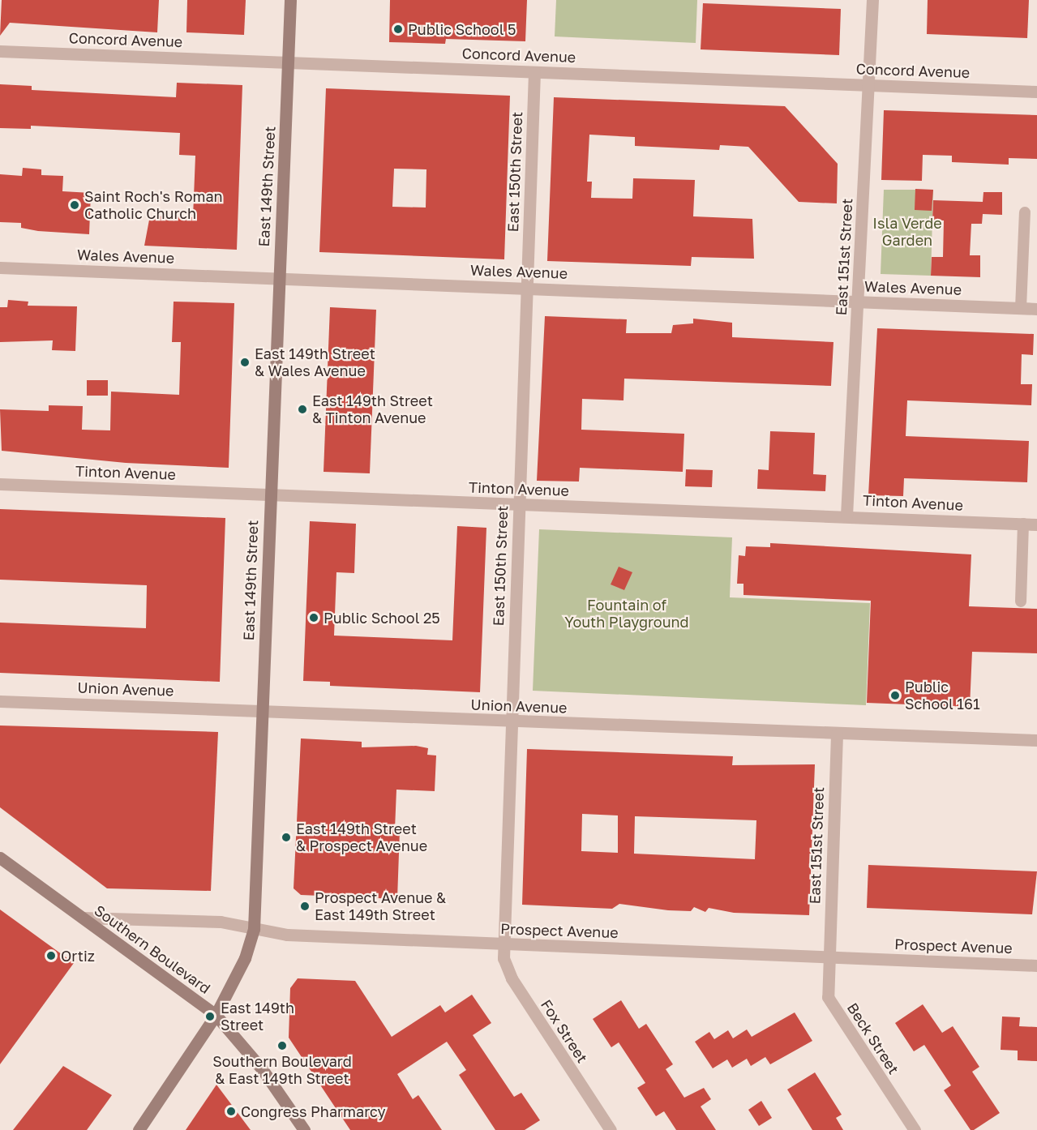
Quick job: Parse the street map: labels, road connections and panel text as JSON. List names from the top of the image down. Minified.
{"streets":{"main road":["East 149th Street","Southern Boulevard"],"street":["Concord Avenue","East 150th Street","Wales Avenue","East 151st Street","Tinton Avenue","Union Avenue","Prospect Avenue","Fox Street","Beck Street"]},"crossings":[["Concord Avenue","East 150th Street"],["Concord Avenue","East 149th Street"],["Concord Avenue","East 151st Street"],["East 150th Street","Wales Avenue"],["East 150th Street","Tinton Avenue"],["East 150th Street","Union Avenue"],["East 150th Street","Prospect Avenue"],["East 150th Street","Fox Street"],["East 149th Street","Wales Avenue"],["East 149th Street","Tinton Avenue"],["East 149th Street","Union Avenue"],["East 149th Street","Prospect Avenue"],["East 149th Street","Southern Boulevard"],["Wales Avenue","East 151st Street"],["East 151st Street","Tinton Avenue"],["East 151st Street","Union Avenue"],["East 151st Street","Prospect Avenue"],["East 151st Street","Beck Street"],["Prospect Avenue","Southern Boulevard"],["Prospect Avenue","Fox Street"],["Prospect Avenue","Beck Street"]],"parks":["Isla Verde Garden","Fountain of Youth Playground"],"places":["Public School 5","Saint Roch's Roman Catholic Church","East 149th Street & Wales Avenue","East 149th Street & Tinton Avenue","Public School 25","Public School 161","East 149th Street & Prospect Avenue","Prospect Avenue & East 149th Street","Ortiz","East 149th Street","Southern Boulevard & East 149th Street","Congress Pharmarcy"]}
